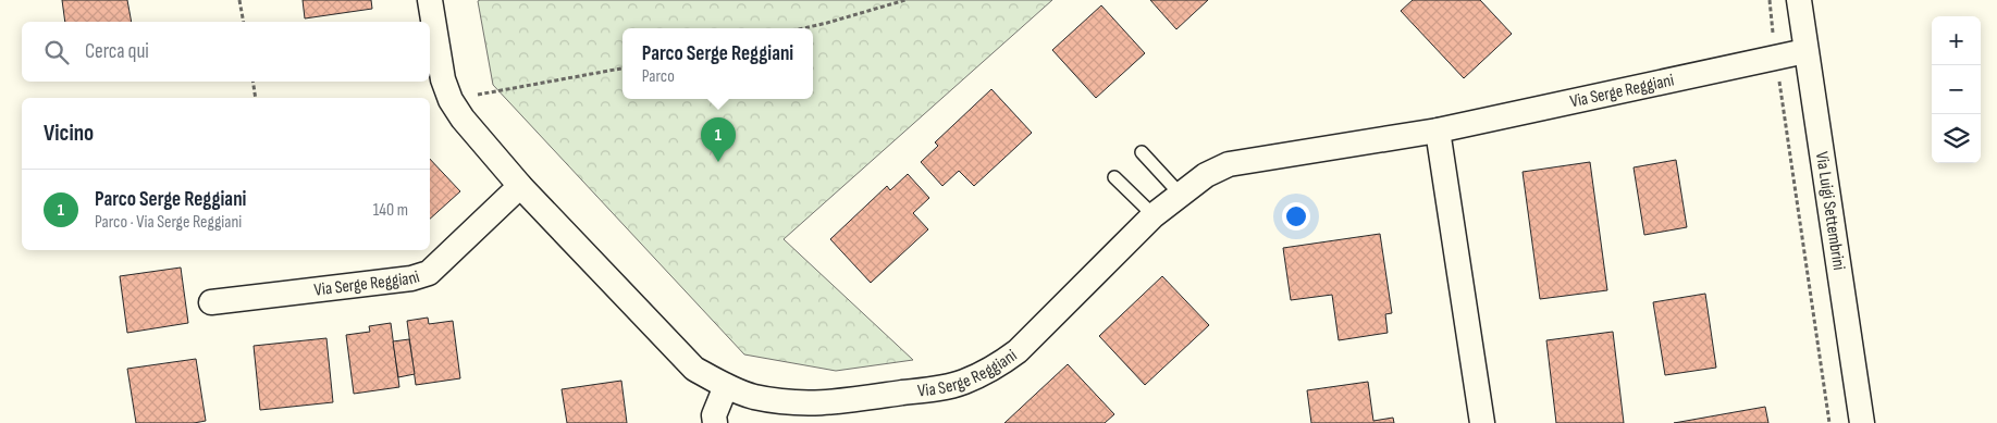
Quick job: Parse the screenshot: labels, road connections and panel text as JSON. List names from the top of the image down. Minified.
{"streets":{"street":["Via Serge Reggiani","Via Luigi Settembrini"]},"crossings":[["Via Serge Reggiani","Via Luigi Settembrini"]],"page":{"map_buttons":["+","−"],"search":"Cerca qui","popup":["Parco Serge Reggiani","Parco"],"heading":"Vicino","pins":"1","list":[{"mark":"1","name":"Parco Serge Reggiani","note":"Parco · Via Serge Reggiani","value":"140 m"}]}}
